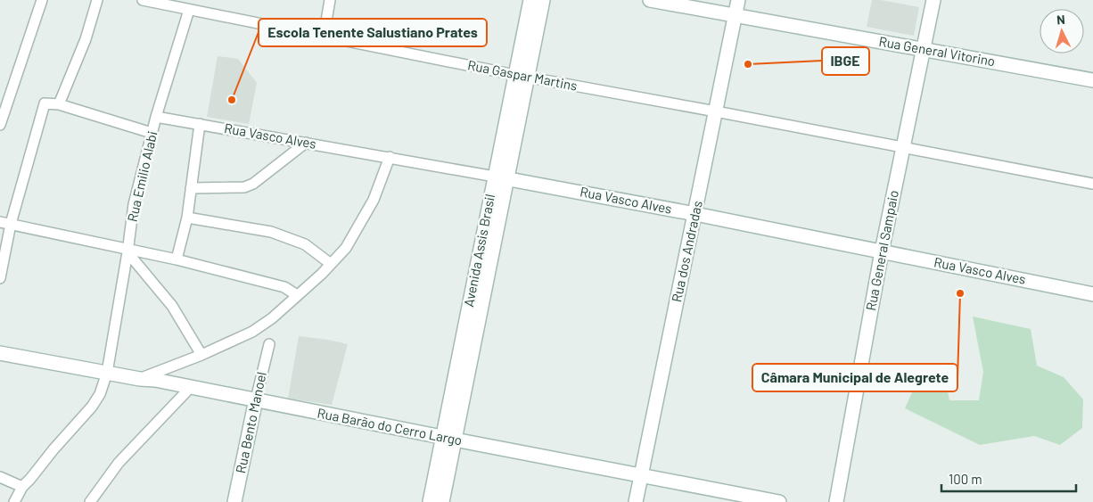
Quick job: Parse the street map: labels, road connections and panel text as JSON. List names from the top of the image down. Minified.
{"streets":{"street":["Rua General Vitorino","Rua Gaspar Martins","Rua Vasco Alves","Rua Emilio Alabi","Avenida Assis Brasil","Rua General Sampaio","Rua dos Andradas","Rua Bento Manoel","Rua Barão do Cerro Largo"]},"crossings":[["Rua General Vitorino","Rua General Sampaio"],["Rua General Vitorino","Rua dos Andradas"],["Rua Gaspar Martins","Rua Emilio Alabi"],["Rua Gaspar Martins","Avenida Assis Brasil"],["Rua Gaspar Martins","Rua General Sampaio"],["Rua Gaspar Martins","Rua dos Andradas"],["Rua Vasco Alves","Rua Emilio Alabi"],["Rua Vasco Alves","Avenida Assis Brasil"],["Rua Vasco Alves","Rua General Sampaio"],["Rua Vasco Alves","Rua dos Andradas"],["Rua Emilio Alabi","Rua Barão do Cerro Largo"],["Avenida Assis Brasil","Rua Barão do Cerro Largo"],["Rua dos Andradas","Rua Barão do Cerro Largo"],["Rua Bento Manoel","Rua Barão do Cerro Largo"]],"places":["IBGE","Escola Tenente Salustiano Prates","Câmara Municipal de Alegrete"],"scale_bar":"100 m","north":"top"}
